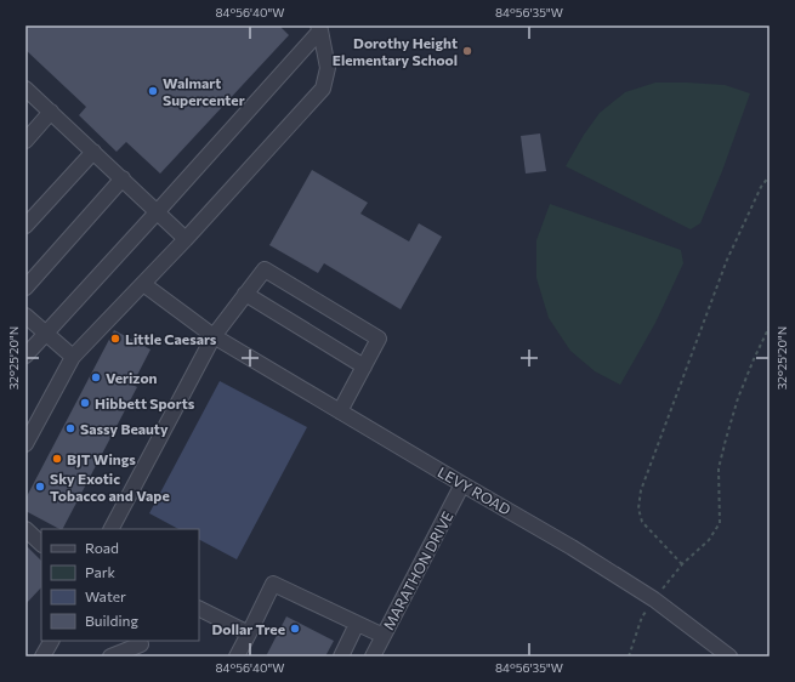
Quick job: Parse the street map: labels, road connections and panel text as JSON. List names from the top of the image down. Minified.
{"streets":{"street":["LEVY ROAD","MARATHON DRIVE"]},"crossings":[["LEVY ROAD","MARATHON DRIVE"]],"places":["Dorothy Height Elementary School","Walmart Supercenter","Little Caesars","Verizon","Hibbett Sports","Sassy Beauty","BJT Wings","Sky Exotic Tobacco and Vape","Dollar Tree"],"legend":["Road","Park","Water","Building"],"coordinates":["84°56'40\"W","84°56'35\"W","32°25'20\"N"]}
